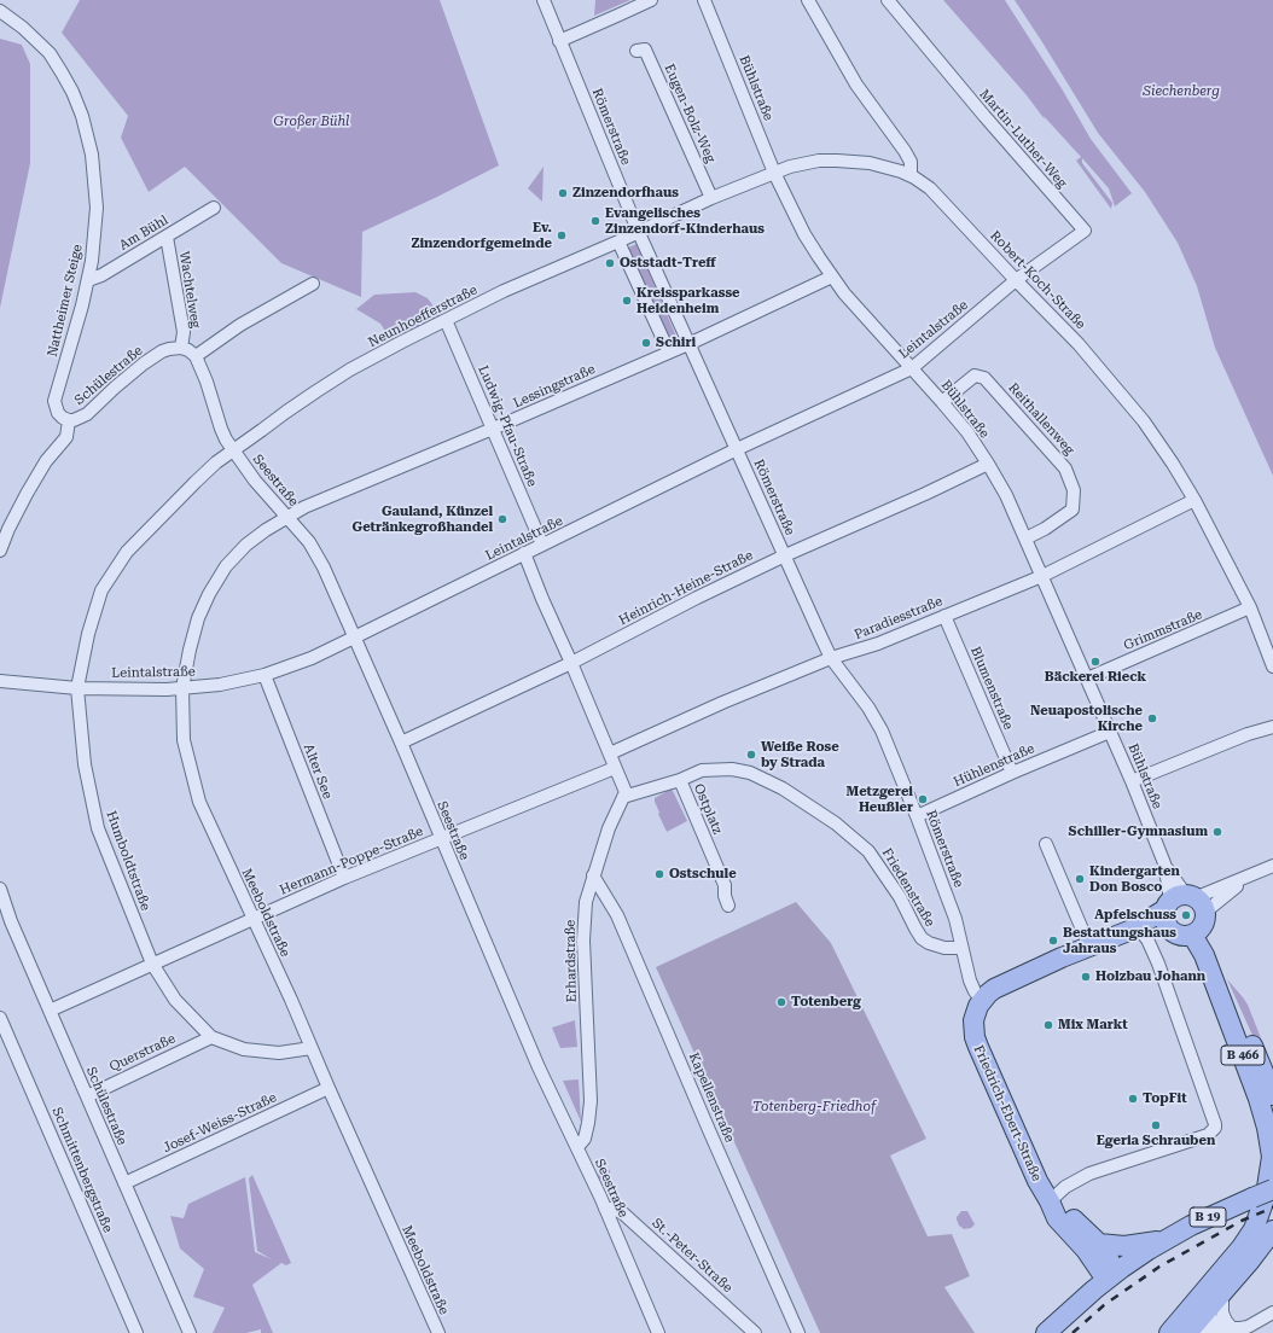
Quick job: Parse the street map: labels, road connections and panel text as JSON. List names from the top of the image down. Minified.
{"streets":{"main road":["B 466","Friedrich-Ebert-Straße","B 19"],"street":["Bühlstraße","Eugen-Bolz-Weg","Römerstraße","Martin-Luther-Weg","Am Bühl","Robert-Koch-Straße","Wachtelweg","Nattheimer Steige","Neunhoefferstraße","Leintalstraße","Schülestraße","Lessingstraße","Reithallenweg","Ludwig-Pfau-Straße","Seestraße","Heinrich-Heine-Straße","Paradiesstraße","Grimmstraße","Blumenstraße","Hühlenstraße","Alter See","Ostplatz","Humboldtstraße","Hermann-Poppe-Straße","Friedenstraße","Meeboldstraße","Erhardstraße","Querstraße","Kapellenstraße","Josef-Weiss-Straße","Schmittenbergstraße","St.-Peter-Straße"]},"crossings":[["Bühlstraße","Robert-Koch-Straße"],["Bühlstraße","Leintalstraße"],["Bühlstraße","Lessingstraße"],["Bühlstraße","Reithallenweg"],["Bühlstraße","Heinrich-Heine-Straße"],["Bühlstraße","Paradiesstraße"],["Bühlstraße","Grimmstraße"],["Bühlstraße","Hühlenstraße"],["Bühlstraße","B 466"],["Eugen-Bolz-Weg","Robert-Koch-Straße"],["Römerstraße","Robert-Koch-Straße"],["Römerstraße","Neunhoefferstraße"],["Römerstraße","Leintalstraße"],["Römerstraße","Lessingstraße"],["Römerstraße","Heinrich-Heine-Straße"],["Römerstraße","Paradiesstraße"],["Römerstraße","Hühlenstraße"],["Römerstraße","Friedenstraße"],["Römerstraße","Friedrich-Ebert-Straße"],["Martin-Luther-Weg","Robert-Koch-Straße"],["Martin-Luther-Weg","Leintalstraße"],["Am Bühl","Wachtelweg"],["Am Bühl","Nattheimer Steige"],["Robert-Koch-Straße","Neunhoefferstraße"],["Robert-Koch-Straße","Leintalstraße"],["Robert-Koch-Straße","Paradiesstraße"],["Robert-Koch-Straße","Grimmstraße"],["Wachtelweg","Schülestraße"],["Nattheimer Steige","Schülestraße"],["Neunhoefferstraße","Ludwig-Pfau-Straße"],["Neunhoefferstraße","Seestraße"],["Neunhoefferstraße","Humboldtstraße"],["Leintalstraße","Ludwig-Pfau-Straße"],["Leintalstraße","Seestraße"],["Leintalstraße","Alter See"],["Leintalstraße","Humboldtstraße"],["Leintalstraße","Meeboldstraße"],["Schülestraße","Hermann-Poppe-Straße"],["Schülestraße","Querstraße"],["Schülestraße","Josef-Weiss-Straße"],["Lessingstraße","Ludwig-Pfau-Straße"],["Lessingstraße","Seestraße"],["Lessingstraße","Meeboldstraße"],["Seestraße","Heinrich-Heine-Straße"],["Seestraße","Humboldtstraße"],["Seestraße","Hermann-Poppe-Straße"],["Seestraße","Meeboldstraße"],["Seestraße","Erhardstraße"],["Seestraße","St.-Peter-Straße"],["Paradiesstraße","Blumenstraße"],["Blumenstraße","Hühlenstraße"],["Alter See","Hermann-Poppe-Straße"],["Ostplatz","Friedenstraße"],["Ostplatz","Erhardstraße"],["Humboldtstraße","Hermann-Poppe-Straße"],["Humboldtstraße","Meeboldstraße"],["Humboldtstraße","Querstraße"],["Hermann-Poppe-Straße","Meeboldstraße"],["Meeboldstraße","Josef-Weiss-Straße"],["Erhardstraße","Kapellenstraße"],["Friedrich-Ebert-Straße","B 19"]],"parks":["Siechenberg","Großer Bühl","Totenberg-Friedhof"],"places":["Zinzendorfhaus","Evangelisches Zinzendorf-Kinderhaus","Ev. Zinzendorfgemeinde","Oststadt-Treff","Kreissparkasse Heidenheim","Schiri","Gauland, Künzel Getränkegroßhandel","Bäckerei Rieck","Neuapostolische Kirche","Weiße Rose by Strada","Metzgerei Heußler","Schiller-Gymnasium","Ostschule","Kindergarten Don Bosco","Apfelschuss","Bestattungshaus Jahraus","Holzbau Johann","Totenberg","Mix Markt","TopFit","Egeria Schrauben"]}
